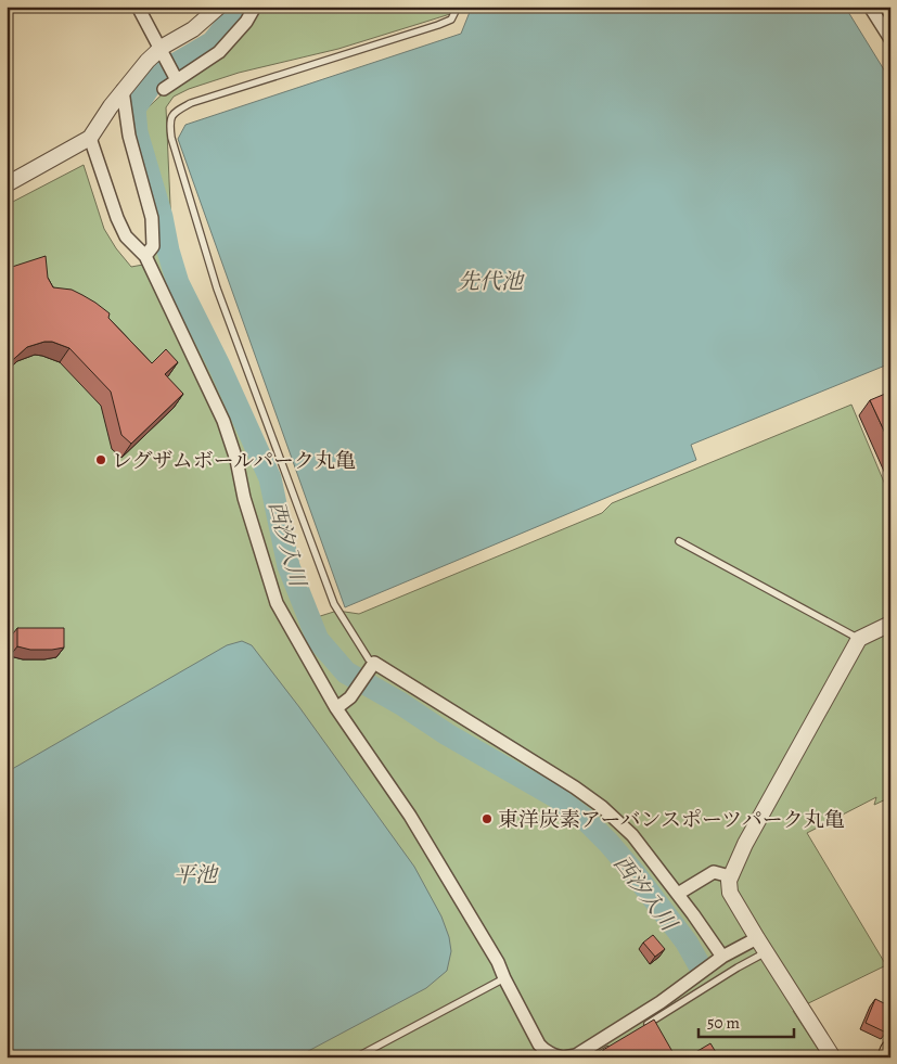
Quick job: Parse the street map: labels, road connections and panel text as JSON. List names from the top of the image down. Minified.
{"water":["先代池","西汐入川","平池"],"places":["レグザムボールパーク丸亀","東洋炭素アーバンスポーツパーク丸亀"],"scale_bar":"50 m"}
